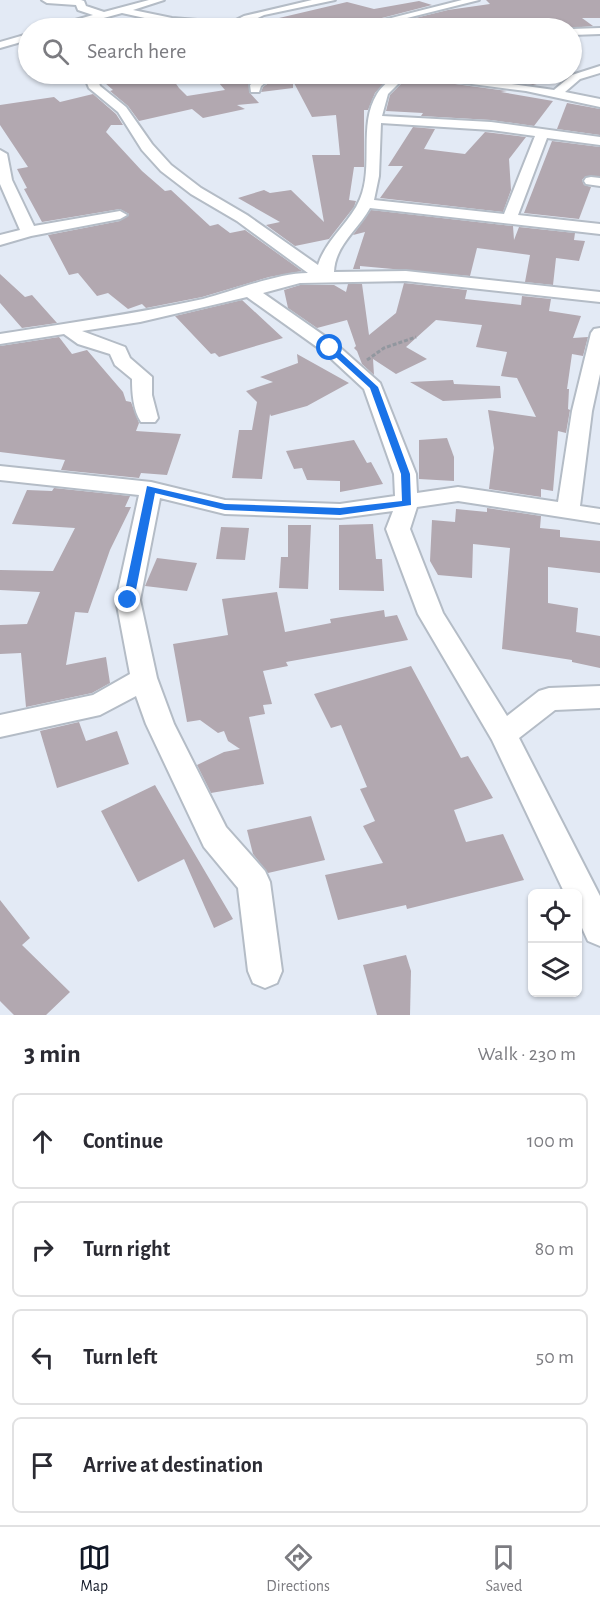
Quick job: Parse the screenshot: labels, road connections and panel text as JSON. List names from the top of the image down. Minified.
{"page":{"search":"Search here","heading":["3 min","Walk · 230 m"],"list":[["Continue","100 m"],["Turn right","80 m"],["Turn left","50 m"],"Arrive at destination"],"nav":["Map","Directions","Saved"]}}
